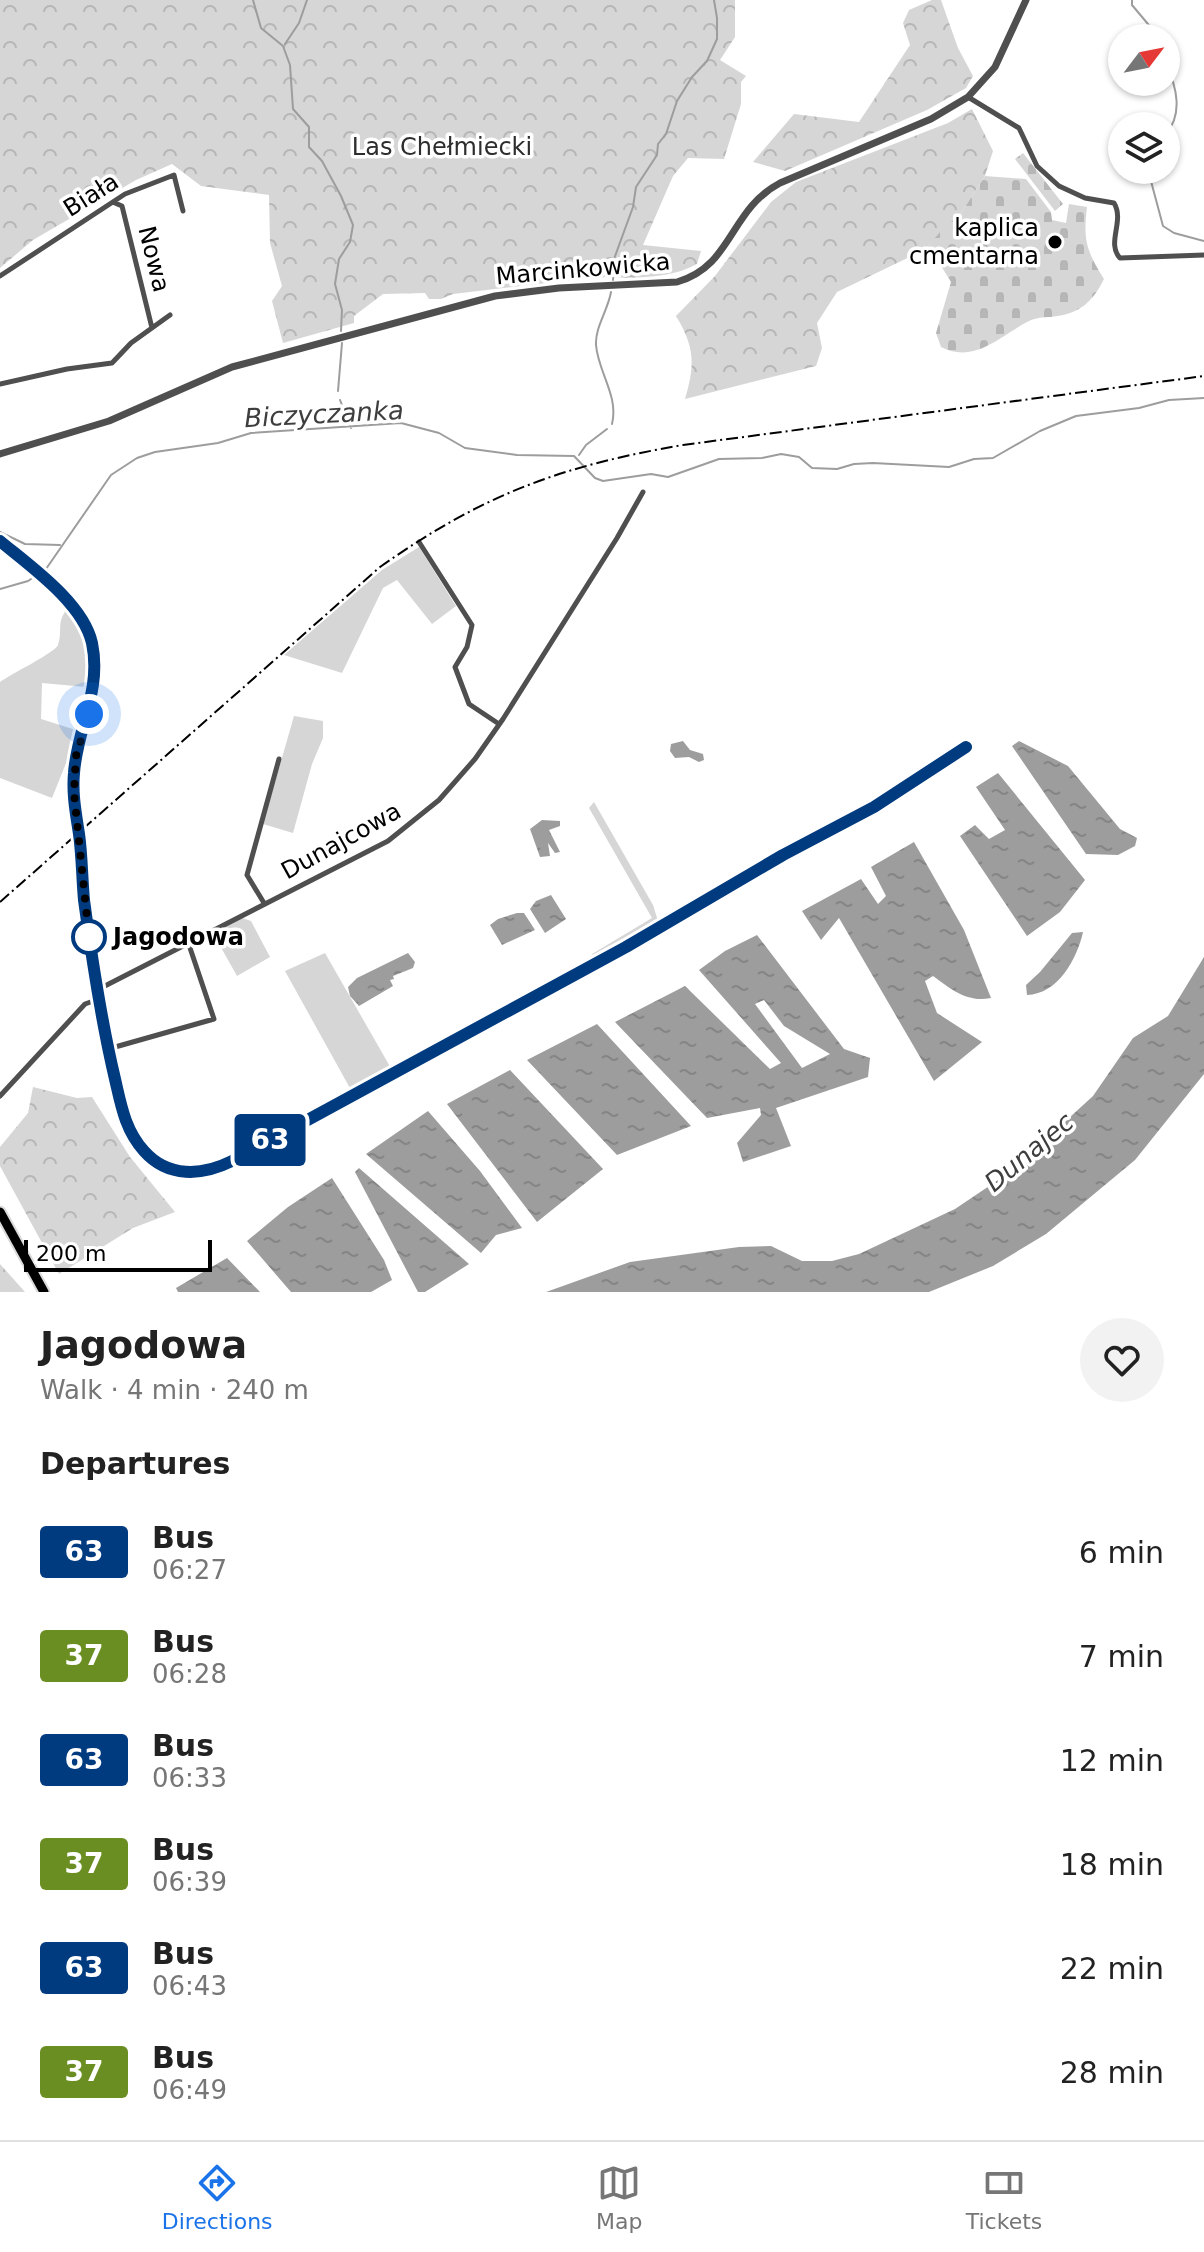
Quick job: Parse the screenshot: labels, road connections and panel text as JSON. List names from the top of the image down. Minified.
{"streets":{"street":["Biała","Nowa","Marcinkowicka","Dunajcowa"]},"crossings":[["Biała","Nowa"]],"water":["Biczyczanka","Dunajec"],"parks":["Las Chełmiecki"],"places":["kaplica cmentarna","Jagodowa"],"lines":["bus line 63"],"scale_bar":"200 m","north":"top right","page":{"on_map":"63","scale":"200 m","heading":[["Jagodowa","Walk · 4 min · 240 m"],"Departures"],"list":[{"mark":"63","name":"Bus","note":"06:27","value":"6 min"},{"mark":"37","name":"Bus","note":"06:28","value":"7 min"},{"mark":"63","name":"Bus","note":"06:33","value":"12 min"},{"mark":"37","name":"Bus","note":"06:39","value":"18 min"},{"mark":"63","name":"Bus","note":"06:43","value":"22 min"},{"mark":"37","name":"Bus","note":"06:49","value":"28 min"}],"tabs":["Directions","Map","Tickets"]}}
